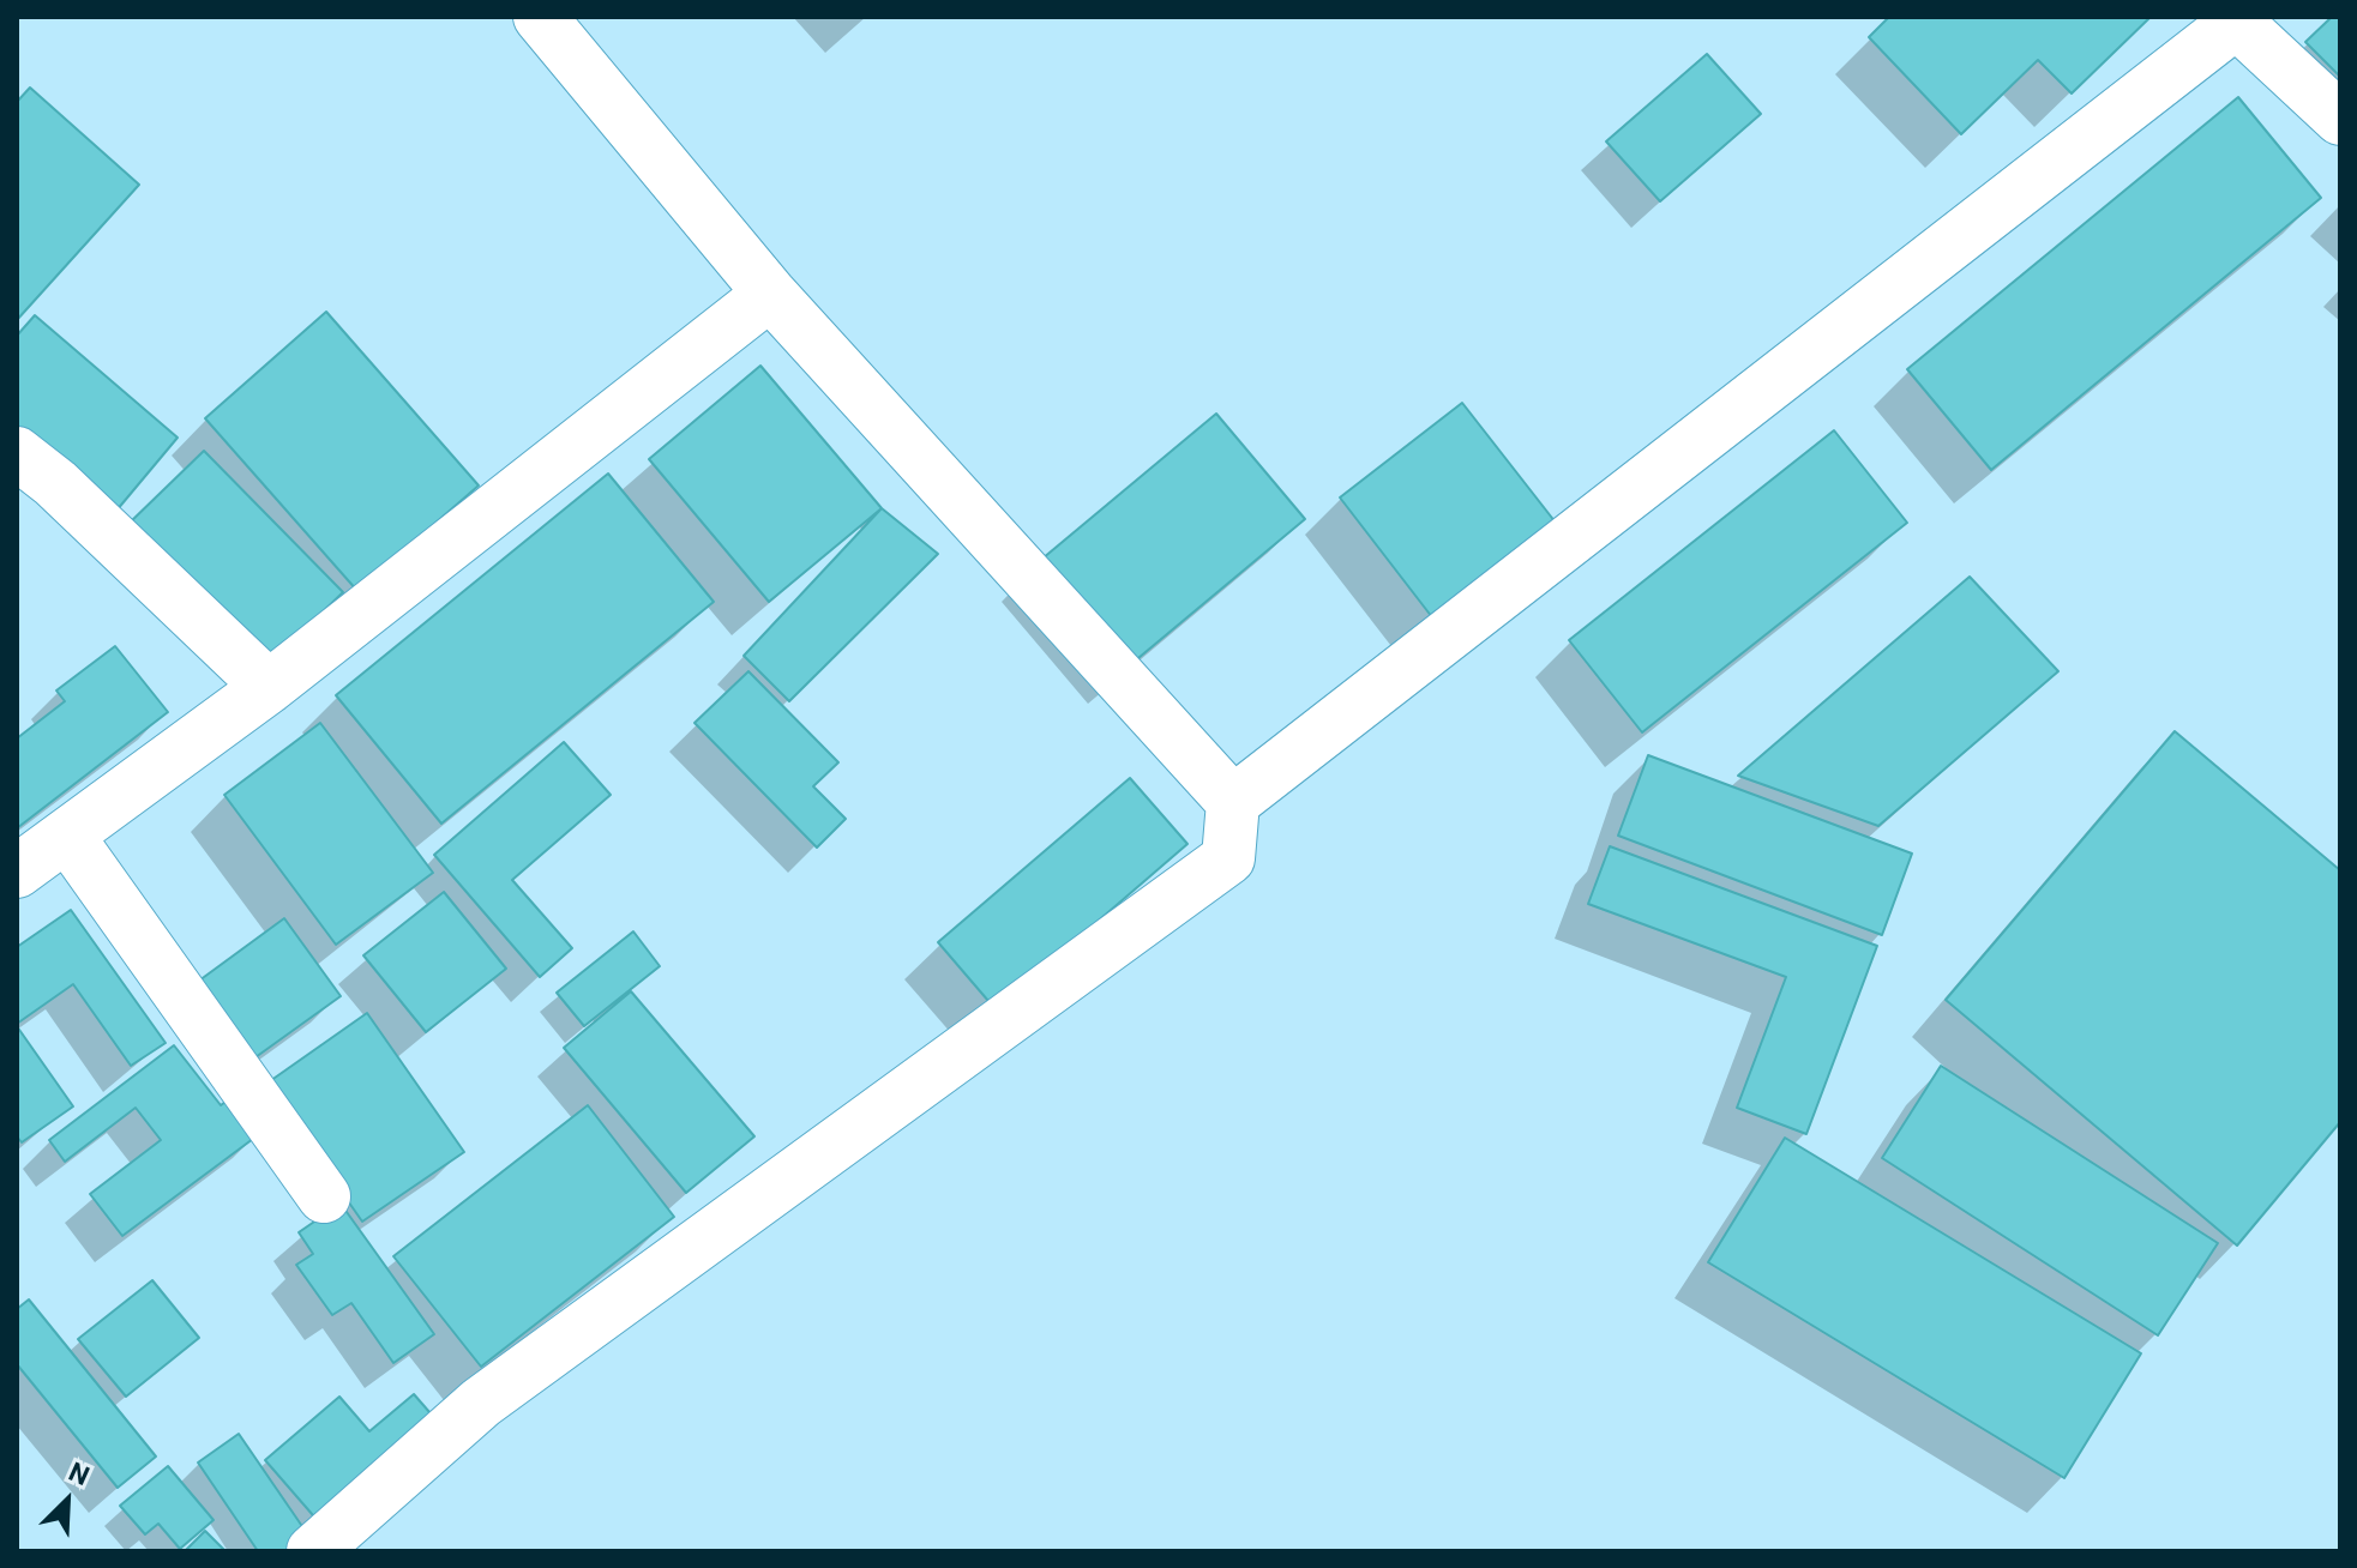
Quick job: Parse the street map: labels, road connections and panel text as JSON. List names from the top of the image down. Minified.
{"north":"top right"}
